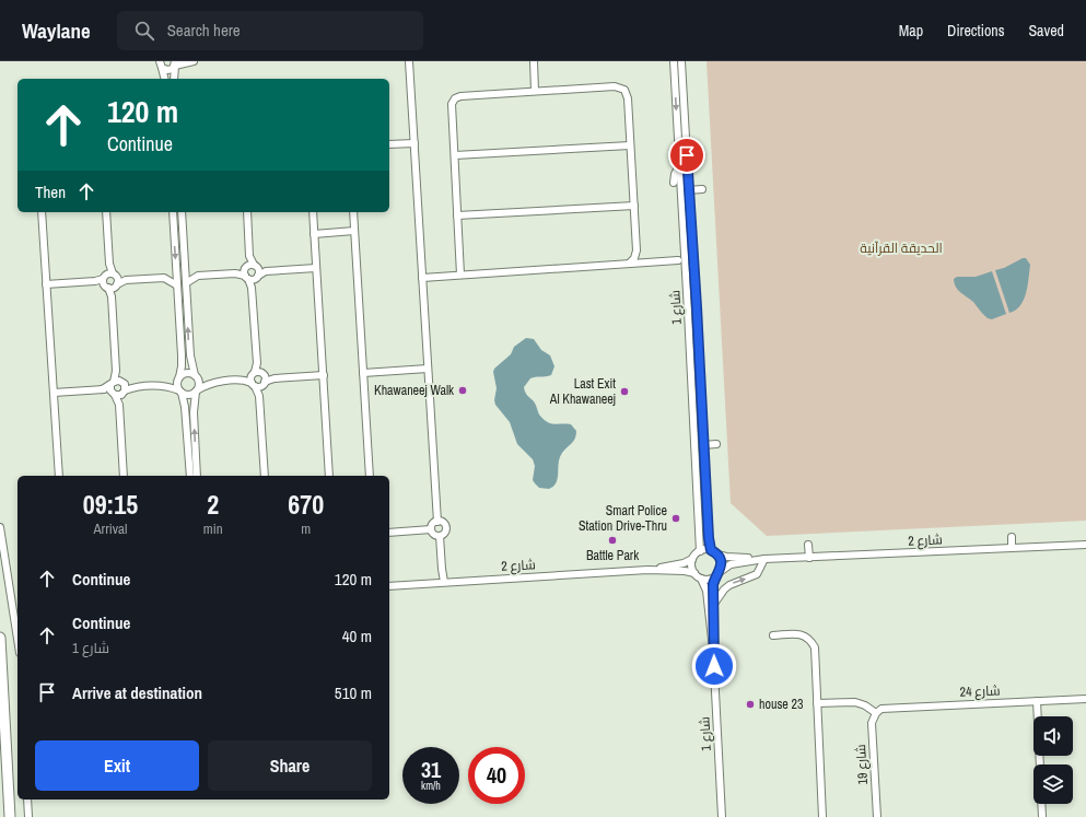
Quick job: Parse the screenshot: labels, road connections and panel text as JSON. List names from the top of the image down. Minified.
{"streets":{"street":["شارع 1","شارع 2","شارع 24","شارع 19"]},"crossings":[["شارع 1","شارع 2"],["شارع 24","شارع 19"]],"parks":["الحديقة القرآنية"],"places":["Khawaneej Walk","Last Exit Al Khawaneej","Smart Police Station Drive-Thru","Battle Park","house 23"],"page":{"header":"Waylane","search":"Search here","nav":["Map","Directions","Saved"],"turn":["120 m","Continue"],"then":"Then","eta":["09:15","Arrival","2","min","670","m"],"list":[{"name":"Continue","value":"120 m"},{"name":"Continue","note":"شارع 1","value":"40 m"},{"name":"Arrive at destination","value":"510 m"}],"buttons":["Exit","Share"],"speed":"31 km/h","limit":"40"}}
